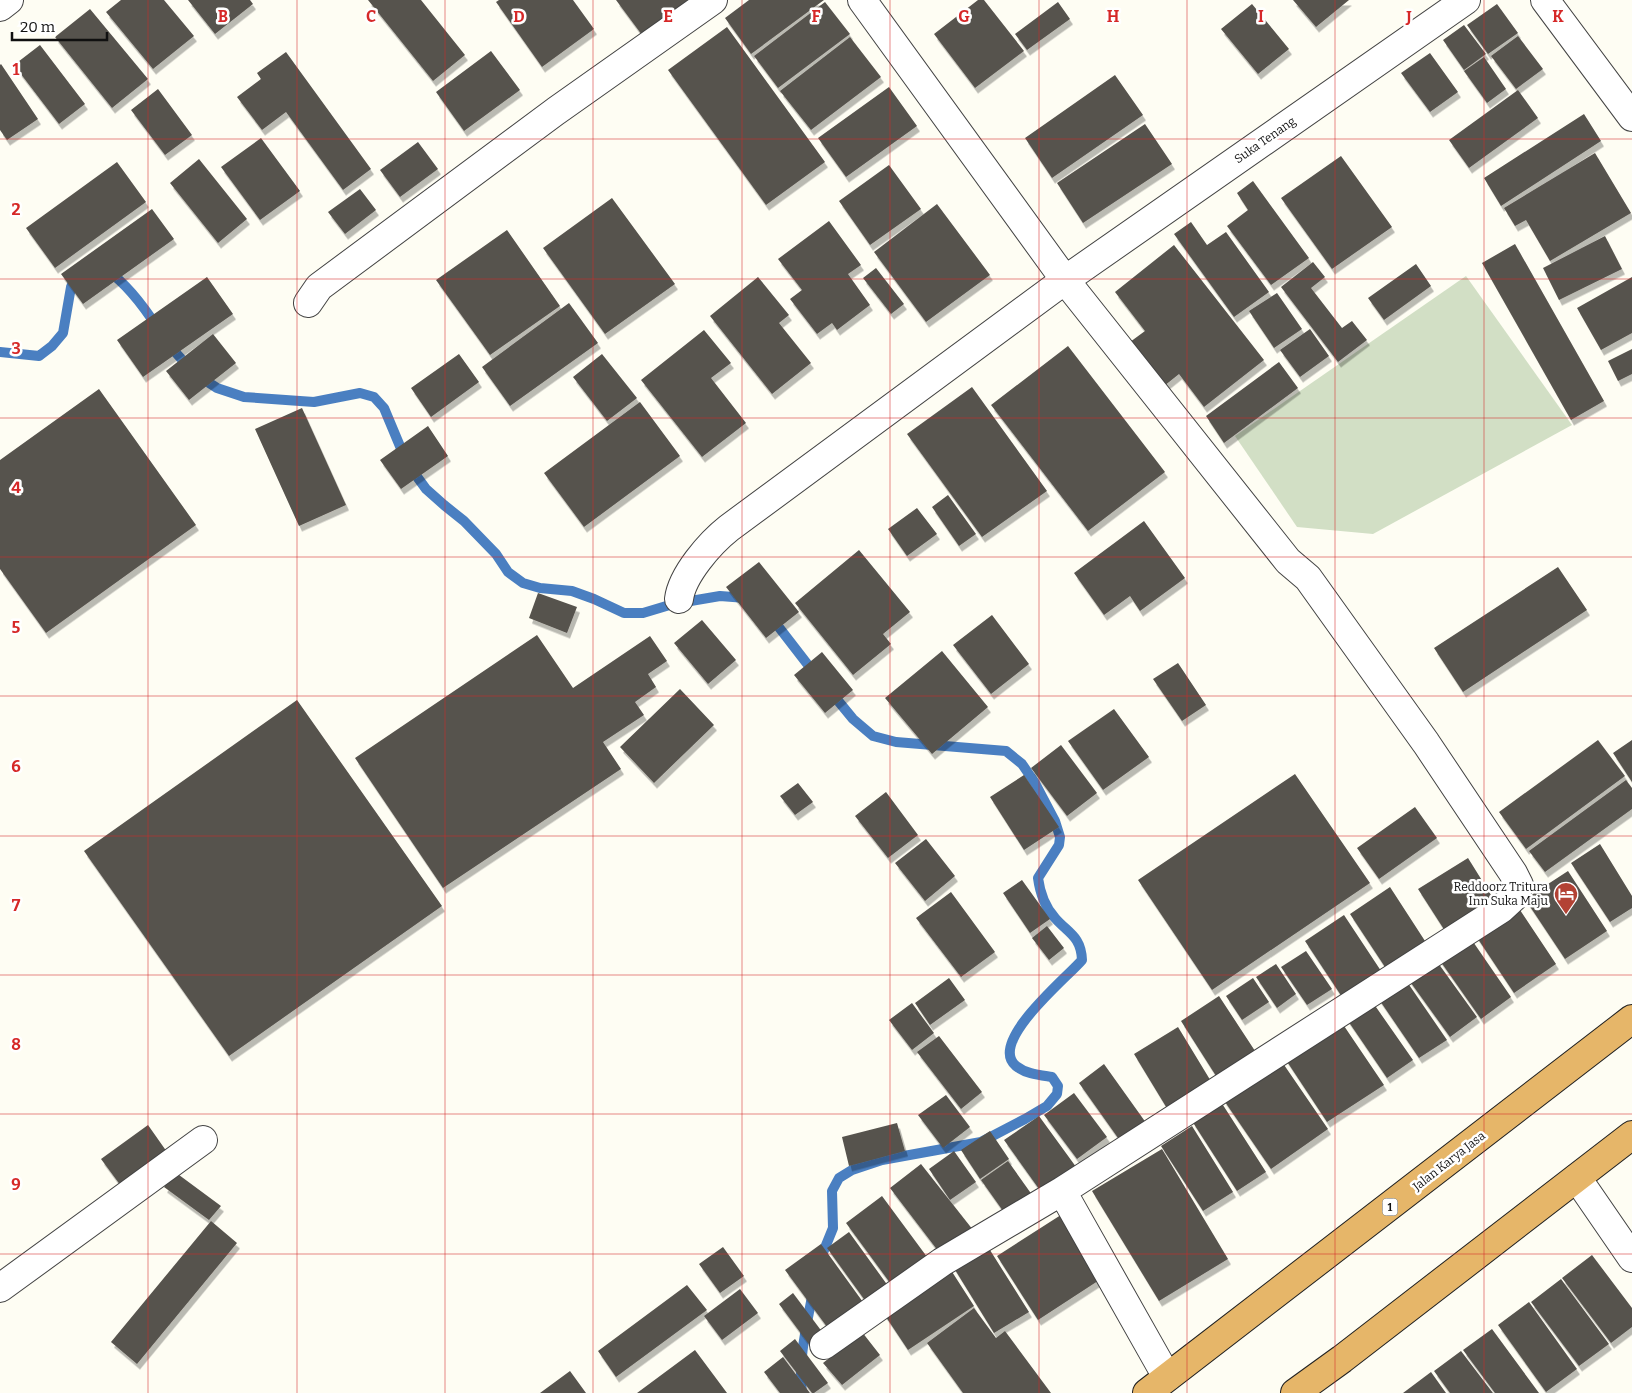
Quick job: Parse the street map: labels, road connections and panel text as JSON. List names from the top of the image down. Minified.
{"streets":{"highway":["Jalan Karya Jasa","1"],"street":["Suka Tenang"]},"places":{"hotel":["Reddoorz Tritura Inn Suka Maju"]},"scale_bar":"20 m","grid":{"columns":["B","C","D","E","F","G","H","I","J","K"],"rows":["1","2","3","4","5","6","7","8","9"]}}
